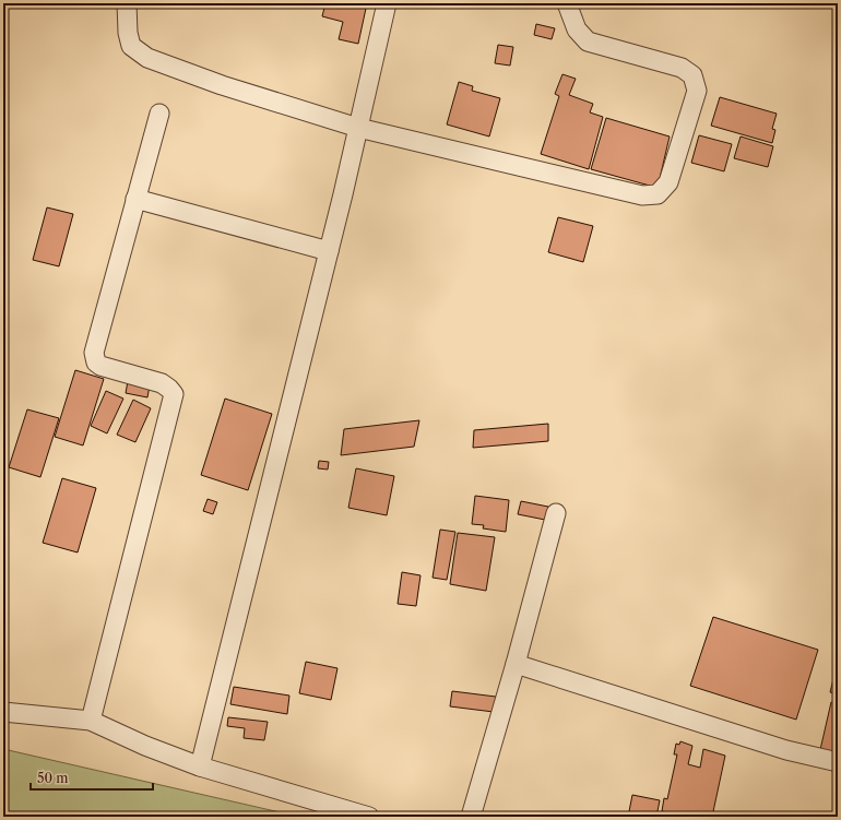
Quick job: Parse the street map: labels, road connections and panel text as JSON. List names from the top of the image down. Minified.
{"scale_bar":"50 m"}
